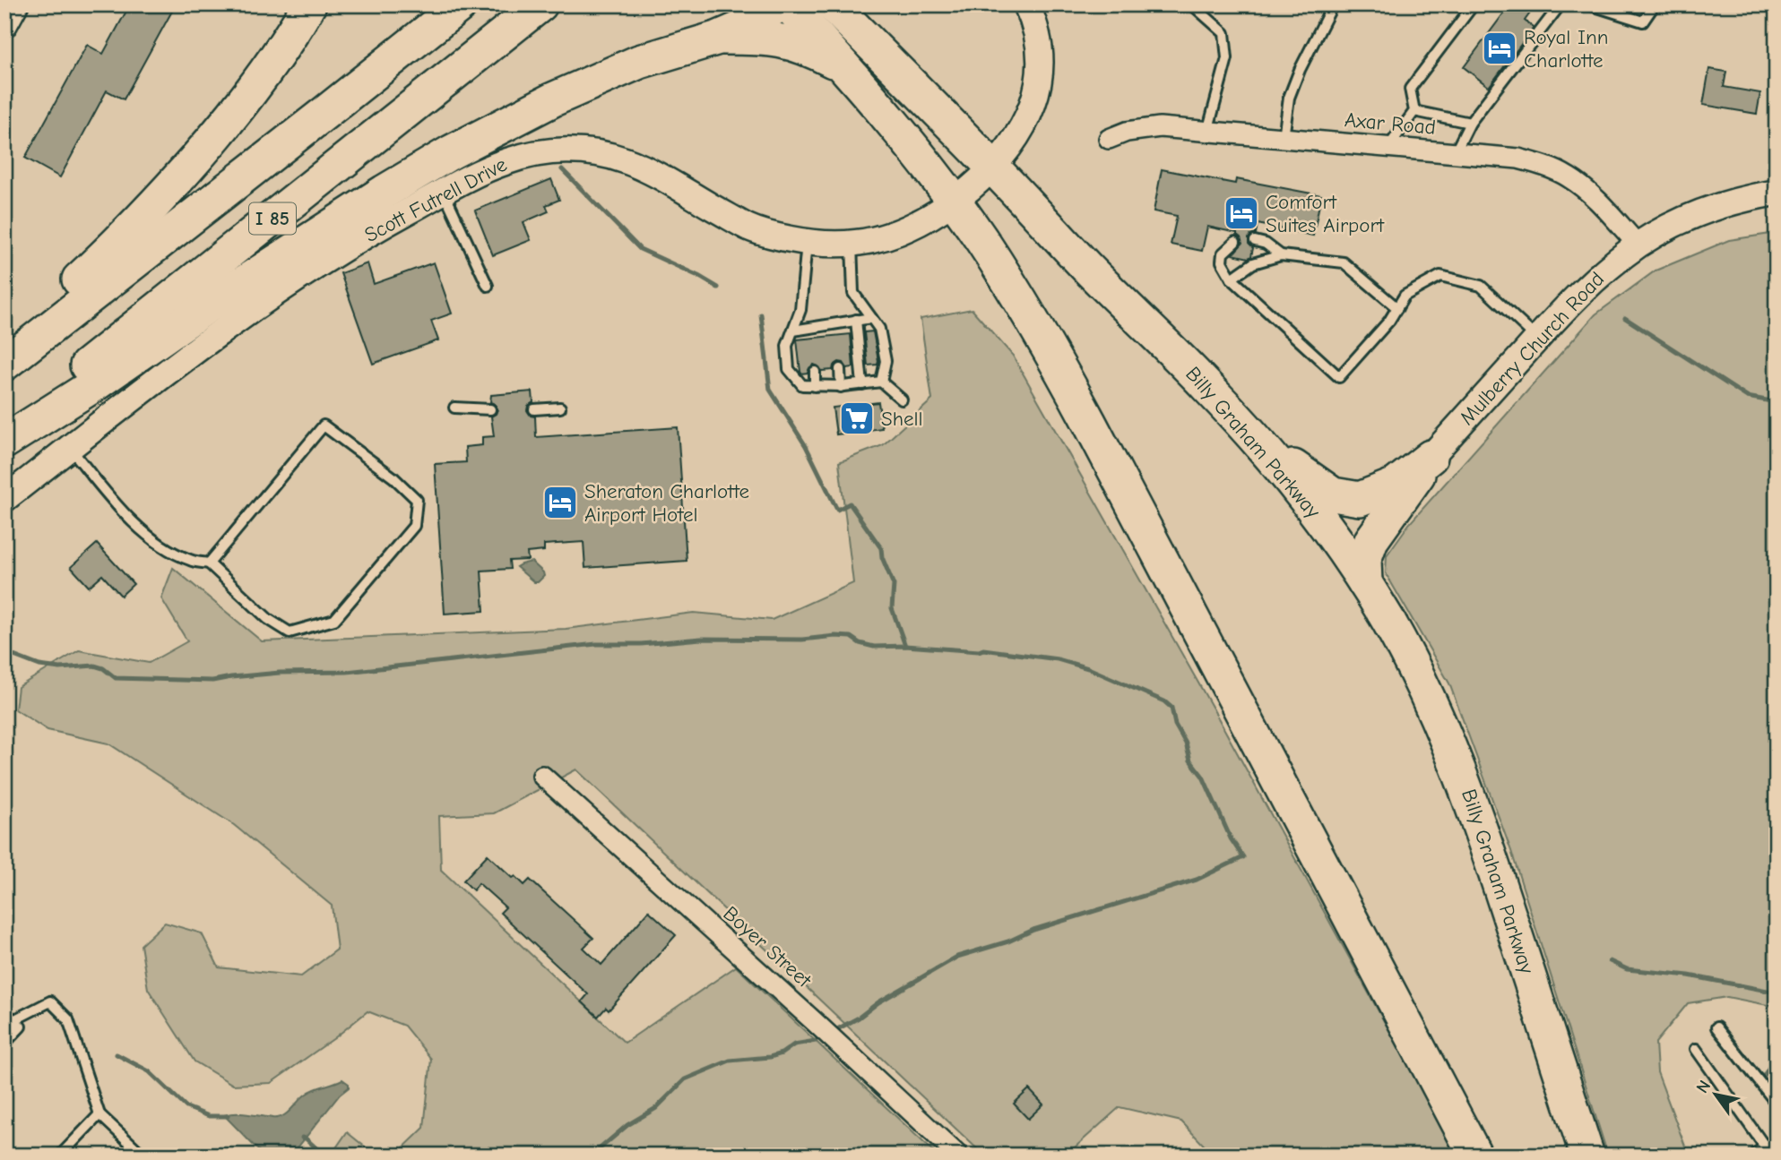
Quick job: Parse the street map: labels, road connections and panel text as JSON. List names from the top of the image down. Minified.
{"streets":{"highway":["I 85","Billy Graham Parkway"],"street":["Axar Road","Scott Futrell Drive","Mulberry Church Road","Boyer Street"]},"crossings":[["Axar Road","Mulberry Church Road"],["Scott Futrell Drive","Billy Graham Parkway"]],"places":{"hotel":["Royal Inn Charlotte","Comfort Suites Airport","Sheraton Charlotte Airport Hotel"],"supermarket":["Shell"]},"north":"top left"}
